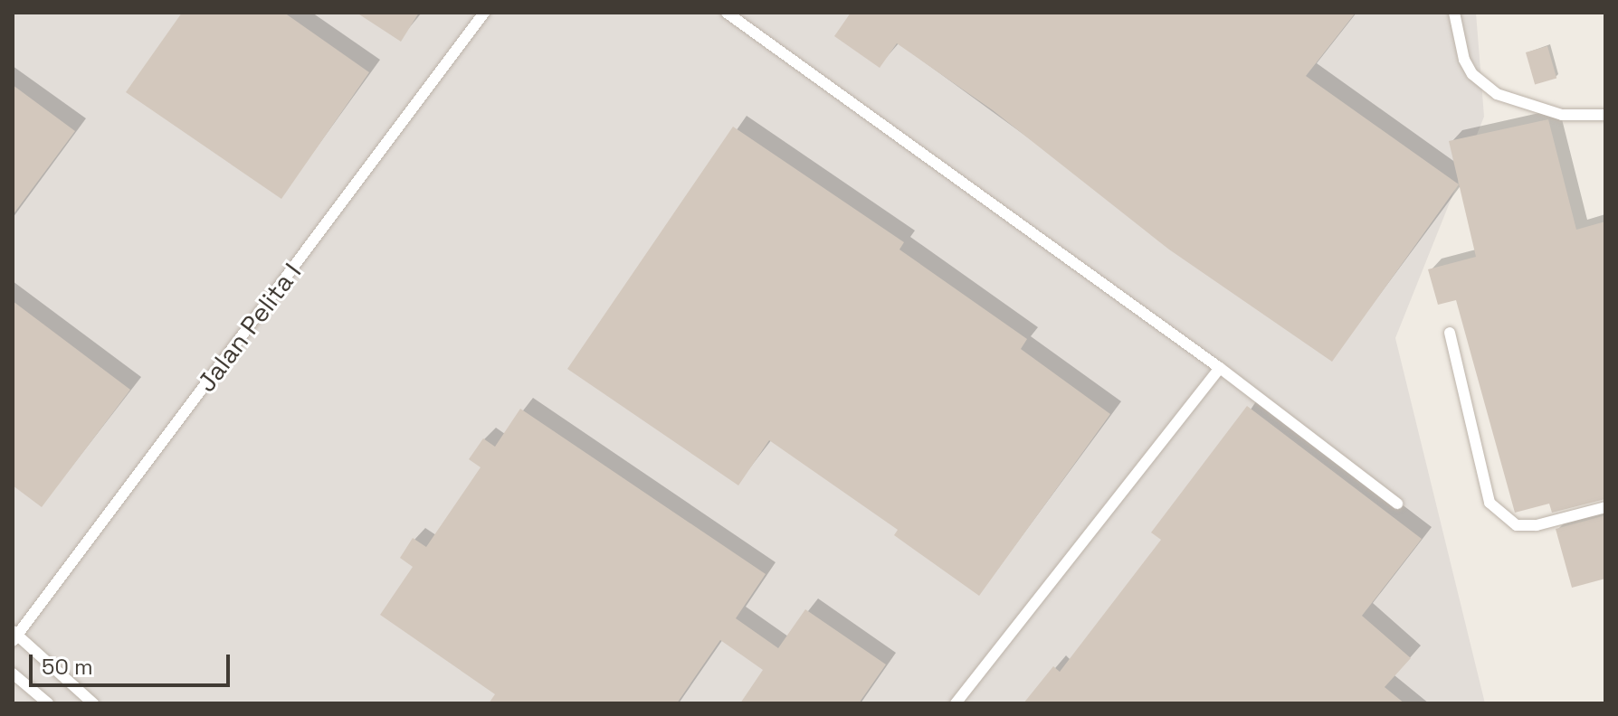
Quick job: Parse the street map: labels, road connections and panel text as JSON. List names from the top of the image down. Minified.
{"streets":{"lane":["Jalan Pelita I"]},"scale_bar":"50 m"}
